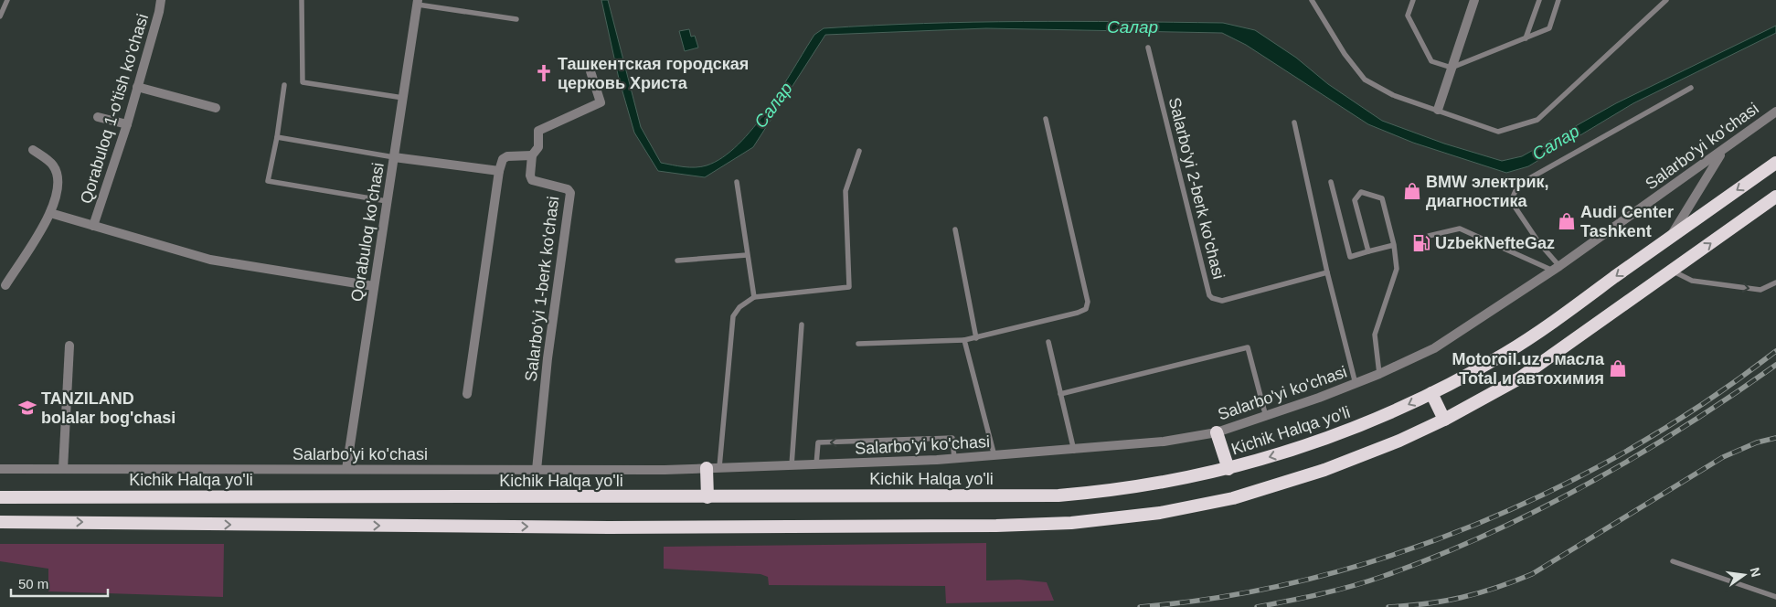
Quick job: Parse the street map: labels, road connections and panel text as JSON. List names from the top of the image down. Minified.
{"streets":{"highway":["Kichik Halqa yo'li"],"street":["Qorabuloq 1-o'tish ko'chasi","Salarbo'yi ko'chasi","Qorabuloq ko'chasi","Salarbo'yi 1-berk ko'chasi"],"lane":["Salarbo'yi 2-berk ko'chasi"]},"crossings":[["Qorabuloq 1-o'tish ko'chasi","Qorabuloq ko'chasi"],["Salarbo'yi ko'chasi","Qorabuloq ko'chasi"],["Salarbo'yi ko'chasi","Salarbo'yi 1-berk ko'chasi"]],"water":["Салар"],"places":{"church":["Ташкентская городская церковь Христа"],"shop":["BMW электрик, диагностика","Audi Center Tashkent","Motoroil.uz - масла Total и автохимия"],"fuel station":["UzbekNefteGaz"],"school or university":["TANZILAND bolalar bog'chasi"]},"scale_bar":"50 m","north":"right"}
